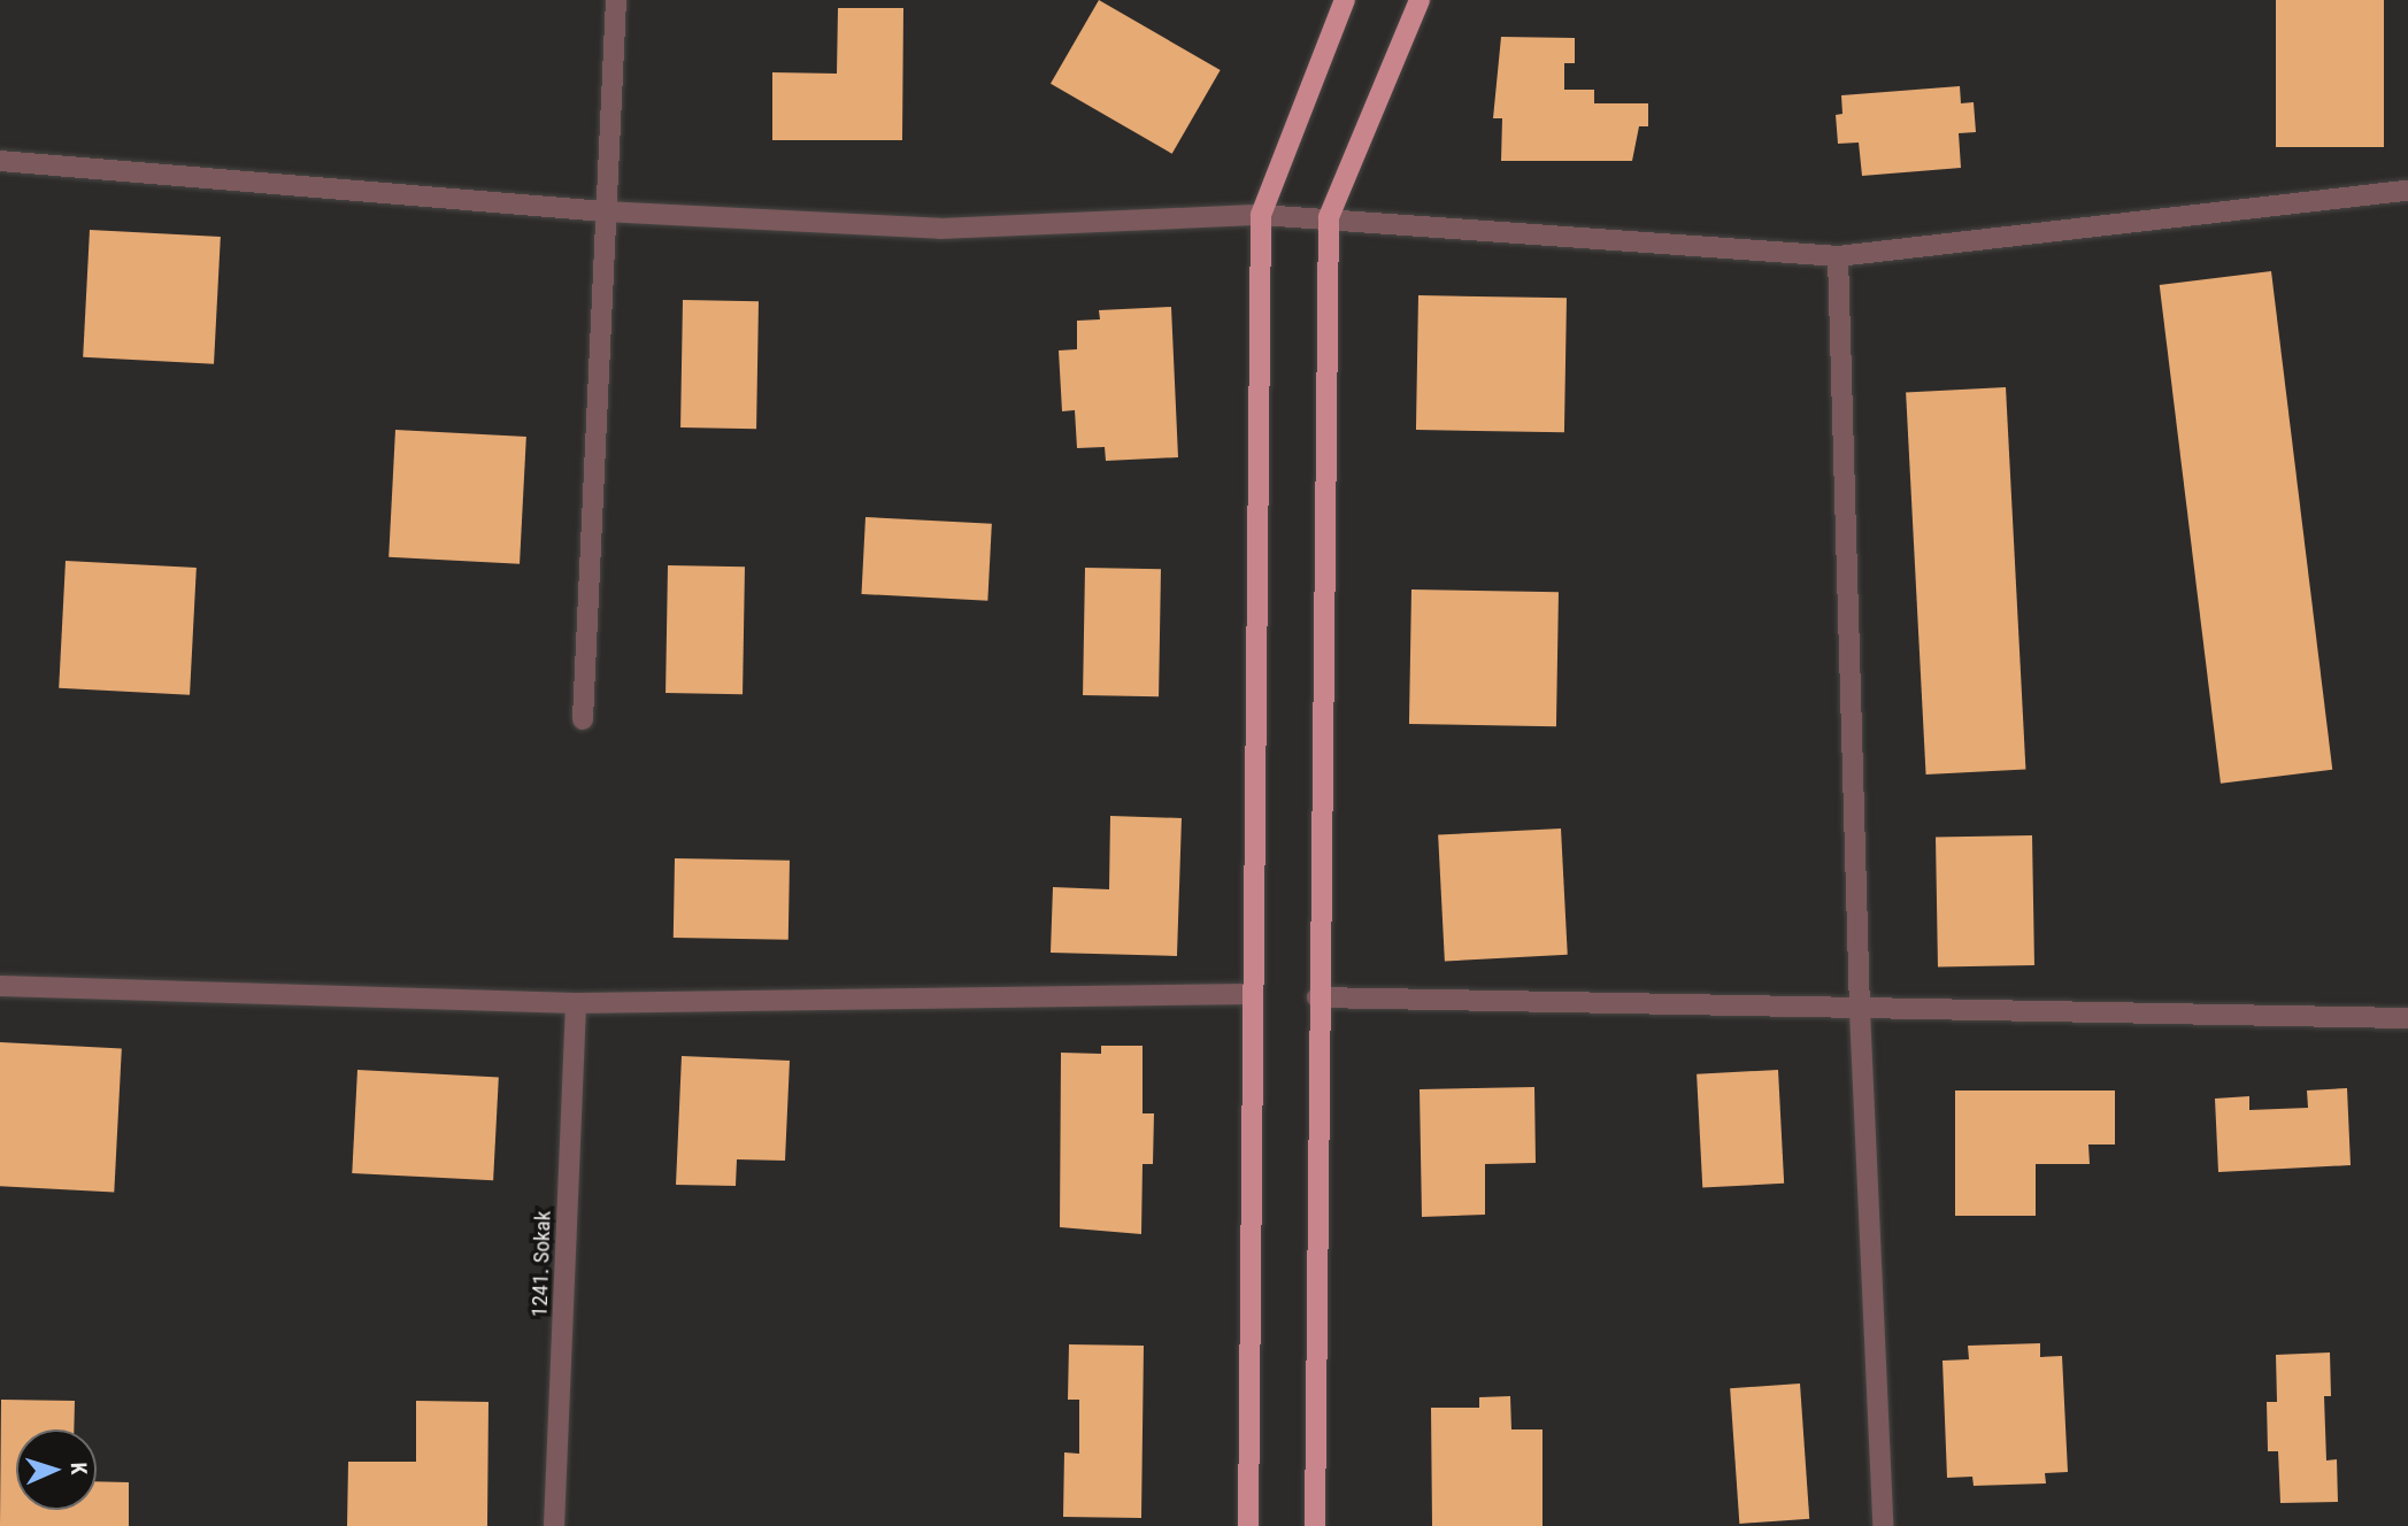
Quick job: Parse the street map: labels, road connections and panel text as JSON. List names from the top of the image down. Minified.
{"streets":{"street":["1241. Sokak"]},"north":"right"}
